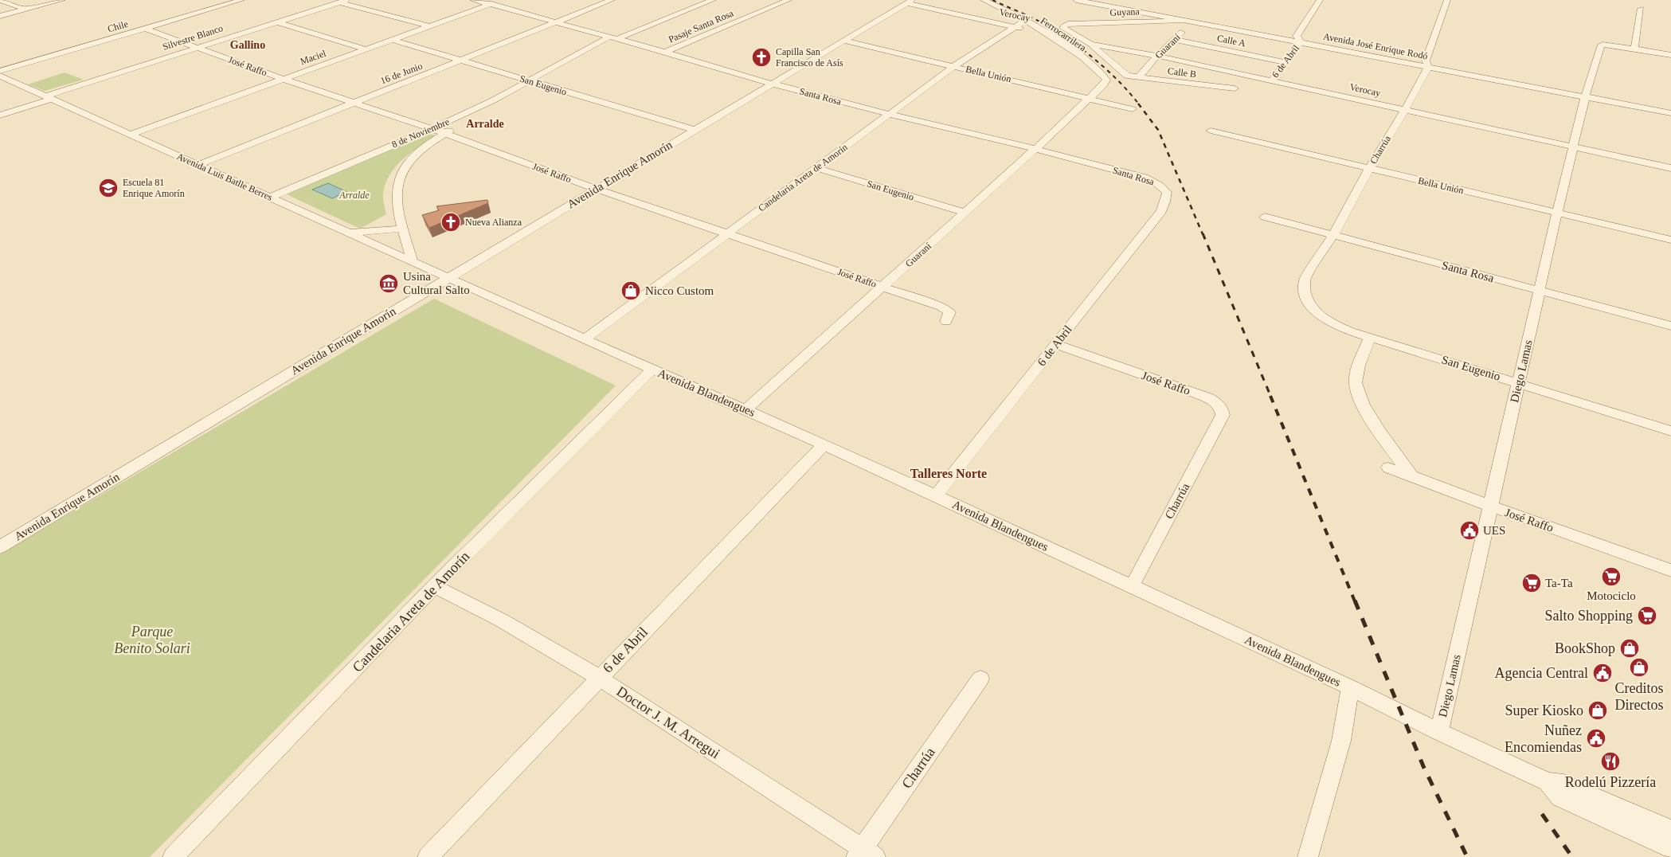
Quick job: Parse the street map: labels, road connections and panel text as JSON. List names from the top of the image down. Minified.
{"streets":{"street":["Guyana","Verocay","Chile","Pasaje Santa Rosa","Ferrocarrilera","Silvestre Blanco","Calle A","Guaraní","Avenida José Enrique Rodó","Maciel","6 de Abril","José Raffo","Calle B","16 de Junio","Bella Unión","San Eugenio","Santa Rosa","8 de Noviembre","Charrúa","Avenida Enrique Amorín","Avenida Luis Batlle Berres","Candelaria Areta de Amorín","Diego Lamas","Avenida Blandengues","Doctor J. M. Arregui"]},"crossings":[["Guyana","Verocay"],["Guyana","Avenida José Enrique Rodó"],["Verocay","Ferrocarrilera"],["Verocay","Guaraní"],["Verocay","6 de Abril"],["Verocay","Calle B"],["Verocay","Charrúa"],["Verocay","Avenida Enrique Amorín"],["Verocay","Candelaria Areta de Amorín"],["Verocay","Diego Lamas"],["Chile","José Raffo"],["Pasaje Santa Rosa","Santa Rosa"],["Ferrocarrilera","Guaraní"],["Ferrocarrilera","Bella Unión"],["Ferrocarrilera","Candelaria Areta de Amorín"],["Silvestre Blanco","José Raffo"],["Silvestre Blanco","Avenida Luis Batlle Berres"],["Calle A","Guaraní"],["Calle A","6 de Abril"],["Guaraní","Avenida José Enrique Rodó"],["Guaraní","José Raffo"],["Guaraní","Calle B"],["Guaraní","Bella Unión"],["Guaraní","San Eugenio"],["Guaraní","Santa Rosa"],["Guaraní","Avenida Blandengues"],["Avenida José Enrique Rodó","6 de Abril"],["Avenida José Enrique Rodó","Charrúa"],["Avenida José Enrique Rodó","Diego Lamas"],["Maciel","José Raffo"],["Maciel","San Eugenio"],["Maciel","Santa Rosa"],["Maciel","Avenida Luis Batlle Berres"],["6 de Abril","José Raffo"],["6 de Abril","Santa Rosa"],["6 de Abril","Avenida Blandengues"],["6 de Abril","Doctor J. M. Arregui"],["José Raffo","16 de Junio"],["José Raffo","8 de Noviembre"],["José Raffo","Charrúa"],["José Raffo","Avenida Enrique Amorín"],["José Raffo","Candelaria Areta de Amorín"],["José Raffo","Diego Lamas"],["16 de Junio","San Eugenio"],["16 de Junio","Santa Rosa"],["16 de Junio","Avenida Luis Batlle Berres"],["Bella Unión","Charrúa"],["Bella Unión","Avenida Enrique Amorín"],["Bella Unión","Candelaria Areta de Amorín"],["Bella Unión","Diego Lamas"],["San Eugenio","8 de Noviembre"],["San Eugenio","Charrúa"],["San Eugenio","Avenida Enrique Amorín"],["San Eugenio","Candelaria Areta de Amorín"],["San Eugenio","Diego Lamas"],["Santa Rosa","8 de Noviembre"],["Santa Rosa","Charrúa"],["Santa Rosa","Avenida Enrique Amorín"],["Santa Rosa","Candelaria Areta de Amorín"],["Santa Rosa","Diego Lamas"],["8 de Noviembre","Avenida Luis Batlle Berres"],["Charrúa","Avenida Blandengues"],["Charrúa","Doctor J. M. Arregui"],["Avenida Enrique Amorín","Avenida Luis Batlle Berres"],["Avenida Enrique Amorín","Avenida Blandengues"],["Avenida Luis Batlle Berres","Avenida Blandengues"],["Candelaria Areta de Amorín","Avenida Blandengues"],["Candelaria Areta de Amorín","Doctor J. M. Arregui"],["Diego Lamas","Avenida Blandengues"]],"districts":["Gallino","Arralde","Talleres Norte"],"parks":["Arralde","Parque Benito Solari"],"places":{"church":["Capilla San Francisco de Asís","Nueva Alianza"],"school or university":["Escuela 81 Enrique Amorín"],"museum":["Usina Cultural Salto"],"shop":["Nicco Custom","BookShop","Creditos Directos","Super Kiosko"],"public building":["UES","Agencia Central","Nuñez Encomiendas"],"supermarket":["Motociclo","Ta-Ta","Salto Shopping"],"restaurant":["Rodelú Pizzería"]}}
